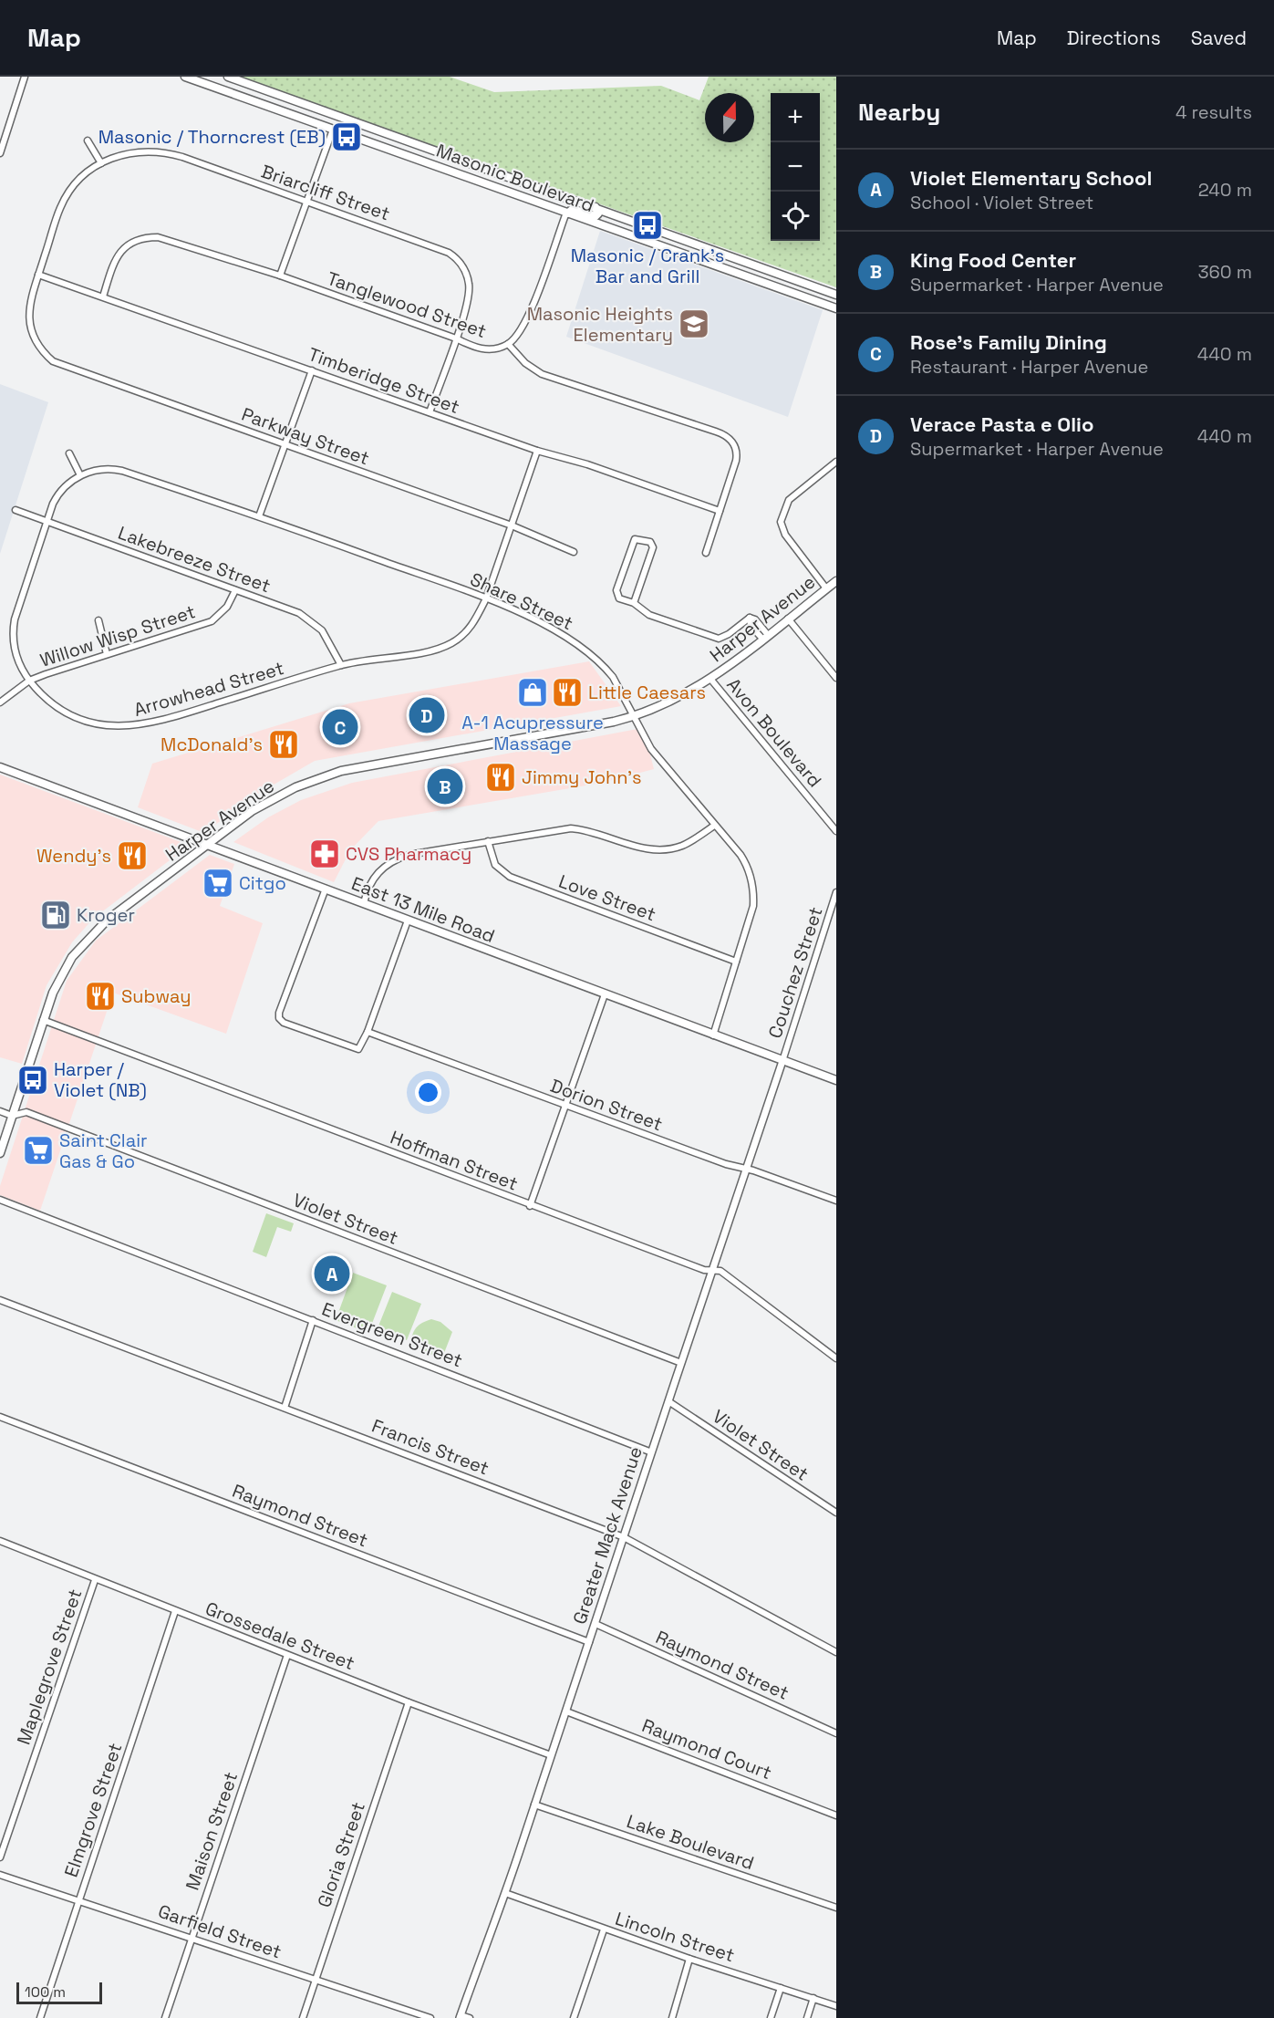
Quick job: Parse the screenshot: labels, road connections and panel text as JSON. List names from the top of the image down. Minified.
{"streets":{"main road":["Masonic Boulevard","Harper Avenue","East 13 Mile Road"],"street":["Briarcliff Street","Tanglewood Street","Timberidge Street","Parkway Street","Lakebreeze Street","Share Street","Willow Wisp Street","Arrowhead Street","Avon Boulevard","Love Street","Couchez Street","Dorion Street","Hoffman Street","Violet Street","Evergreen Street","Francis Street","Raymond Street","Greater Mack Avenue","Grossedale Street","Maplegrove Street","Raymond Court","Elmgrove Street","Maison Street","Lake Boulevard","Gloria Street","Garfield Street","Lincoln Street"]},"crossings":[["Briarcliff Street","Tanglewood Street"],["Briarcliff Street","Timberidge Street"],["Briarcliff Street","Parkway Street"],["Tanglewood Street","Timberidge Street"],["Timberidge Street","Arrowhead Street"],["Parkway Street","Arrowhead Street"],["Lakebreeze Street","Share Street"],["Lakebreeze Street","Willow Wisp Street"],["Lakebreeze Street","Arrowhead Street"],["Share Street","Harper Avenue"],["Share Street","Arrowhead Street"],["Share Street","Love Street"],["Share Street","East 13 Mile Road"],["Harper Avenue","Avon Boulevard"],["Harper Avenue","East 13 Mile Road"],["Harper Avenue","Hoffman Street"],["Harper Avenue","Violet Street"],["Willow Wisp Street","Arrowhead Street"],["East 13 Mile Road","Couchez Street"],["East 13 Mile Road","Greater Mack Avenue"],["Couchez Street","Greater Mack Avenue"],["Dorion Street","Greater Mack Avenue"],["Hoffman Street","Greater Mack Avenue"],["Violet Street","Greater Mack Avenue"],["Evergreen Street","Greater Mack Avenue"],["Francis Street","Greater Mack Avenue"],["Raymond Street","Greater Mack Avenue"],["Greater Mack Avenue","Grossedale Street"],["Greater Mack Avenue","Raymond Court"],["Greater Mack Avenue","Lake Boulevard"],["Greater Mack Avenue","Lincoln Street"],["Grossedale Street","Maplegrove Street"],["Grossedale Street","Elmgrove Street"],["Grossedale Street","Maison Street"],["Grossedale Street","Gloria Street"],["Elmgrove Street","Garfield Street"],["Maison Street","Garfield Street"],["Gloria Street","Garfield Street"]],"places":{"bus stop":["Masonic / Thorncrest (EB)","Masonic / Crank's Bar and Grill","Harper / Violet (NB)"],"school or university":["Masonic Heights Elementary"],"shop":["A-1 Acupressure Massage"],"restaurant":["Little Caesars","McDonald's","Jimmy John's","Wendy's","Subway"],"pharmacy":["CVS Pharmacy"],"supermarket":["Citgo","Saint Clair Gas & Go"],"fuel station":["Kroger"]},"scale_bar":"100 m","north":"top","page":{"header":"Map","nav":["Map","Directions","Saved"],"heading":["Nearby","4 results"],"map_buttons":["+","−"],"list":[{"mark":"A","name":"Violet Elementary School","note":"School · Violet Street","value":"240 m"},{"mark":"B","name":"King Food Center","note":"Supermarket · Harper Avenue","value":"360 m"},{"mark":"C","name":"Rose's Family Dining","note":"Restaurant · Harper Avenue","value":"440 m"},{"mark":"D","name":"Verace Pasta e Olio","note":"Supermarket · Harper Avenue","value":"440 m"}],"pins":["D","C","B","A"],"scale":"100 m"}}
